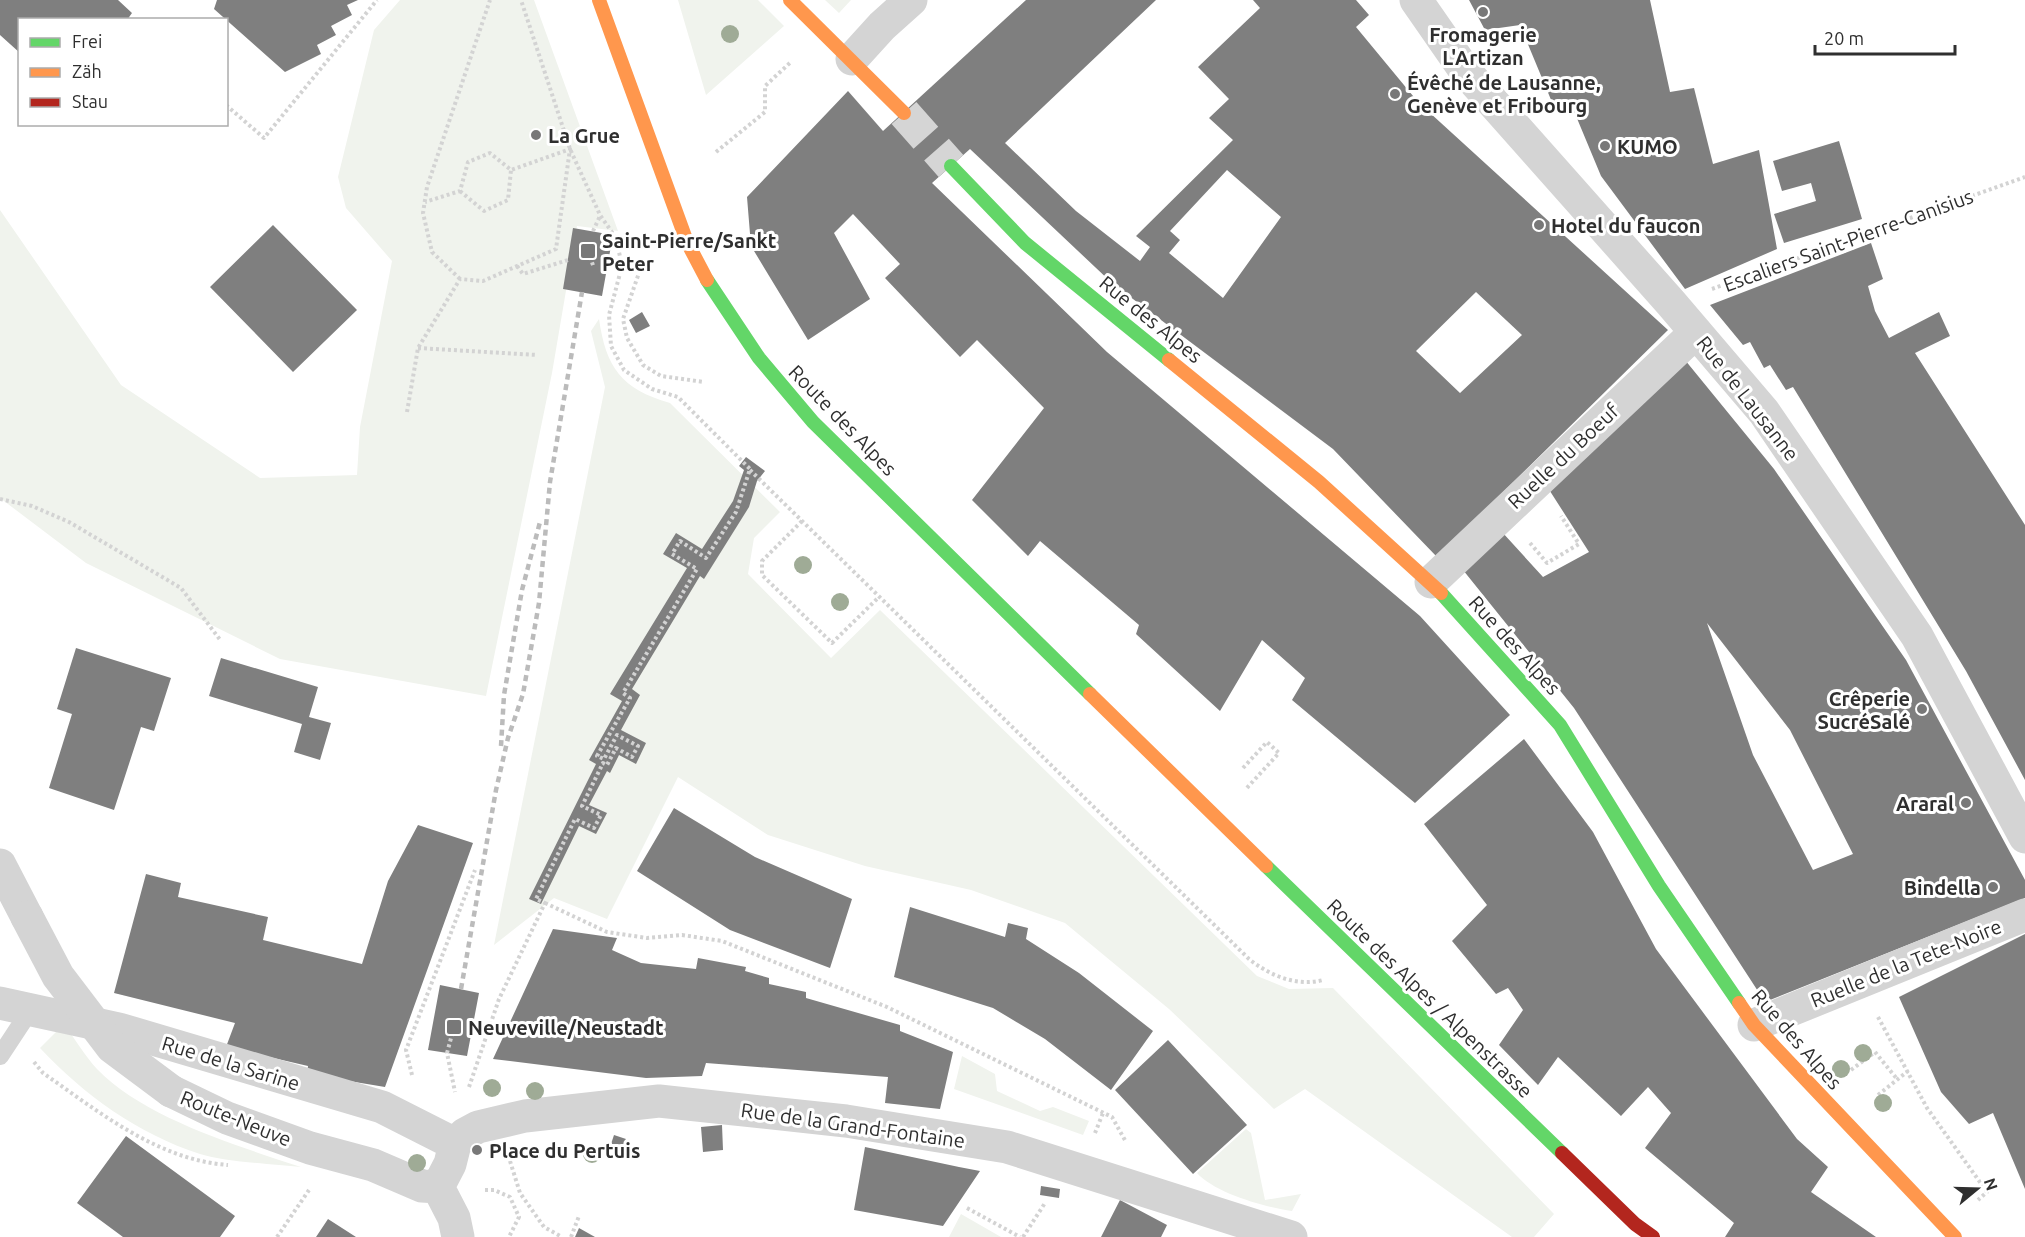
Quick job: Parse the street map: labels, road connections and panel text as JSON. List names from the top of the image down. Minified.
{"streets":{"street":["Rue des Alpes","Rue de Lausanne","Route des Alpes","Ruelle du Boeuf","Ruelle de la Tete-Noire","Route des Alpes / Alpenstrasse","Rue de la Sarine","Route-Neuve","Rue de la Grand-Fontaine"],"path":["Escaliers Saint-Pierre-Canisius"]},"crossings":[["Escaliers Saint-Pierre-Canisius","Rue de Lausanne"],["Rue des Alpes","Ruelle du Boeuf"],["Rue des Alpes","Ruelle de la Tete-Noire"],["Rue de Lausanne","Ruelle du Boeuf"],["Route des Alpes","Route des Alpes / Alpenstrasse"],["Rue de la Sarine","Rue de la Grand-Fontaine"]],"places":{"other":["Fromagerie L'Artizan","Évêché de Lausanne, Genève et Fribourg","La Grue","KUMO","Hotel du faucon","Crêperie SucréSalé","Araral","Bindella","Place du Pertuis"],"transit":["Saint-Pierre/Sankt Peter","Neuveville/Neustadt"]},"legend":["Frei","Zäh","Stau"],"scale_bar":"20 m","north":"right"}
